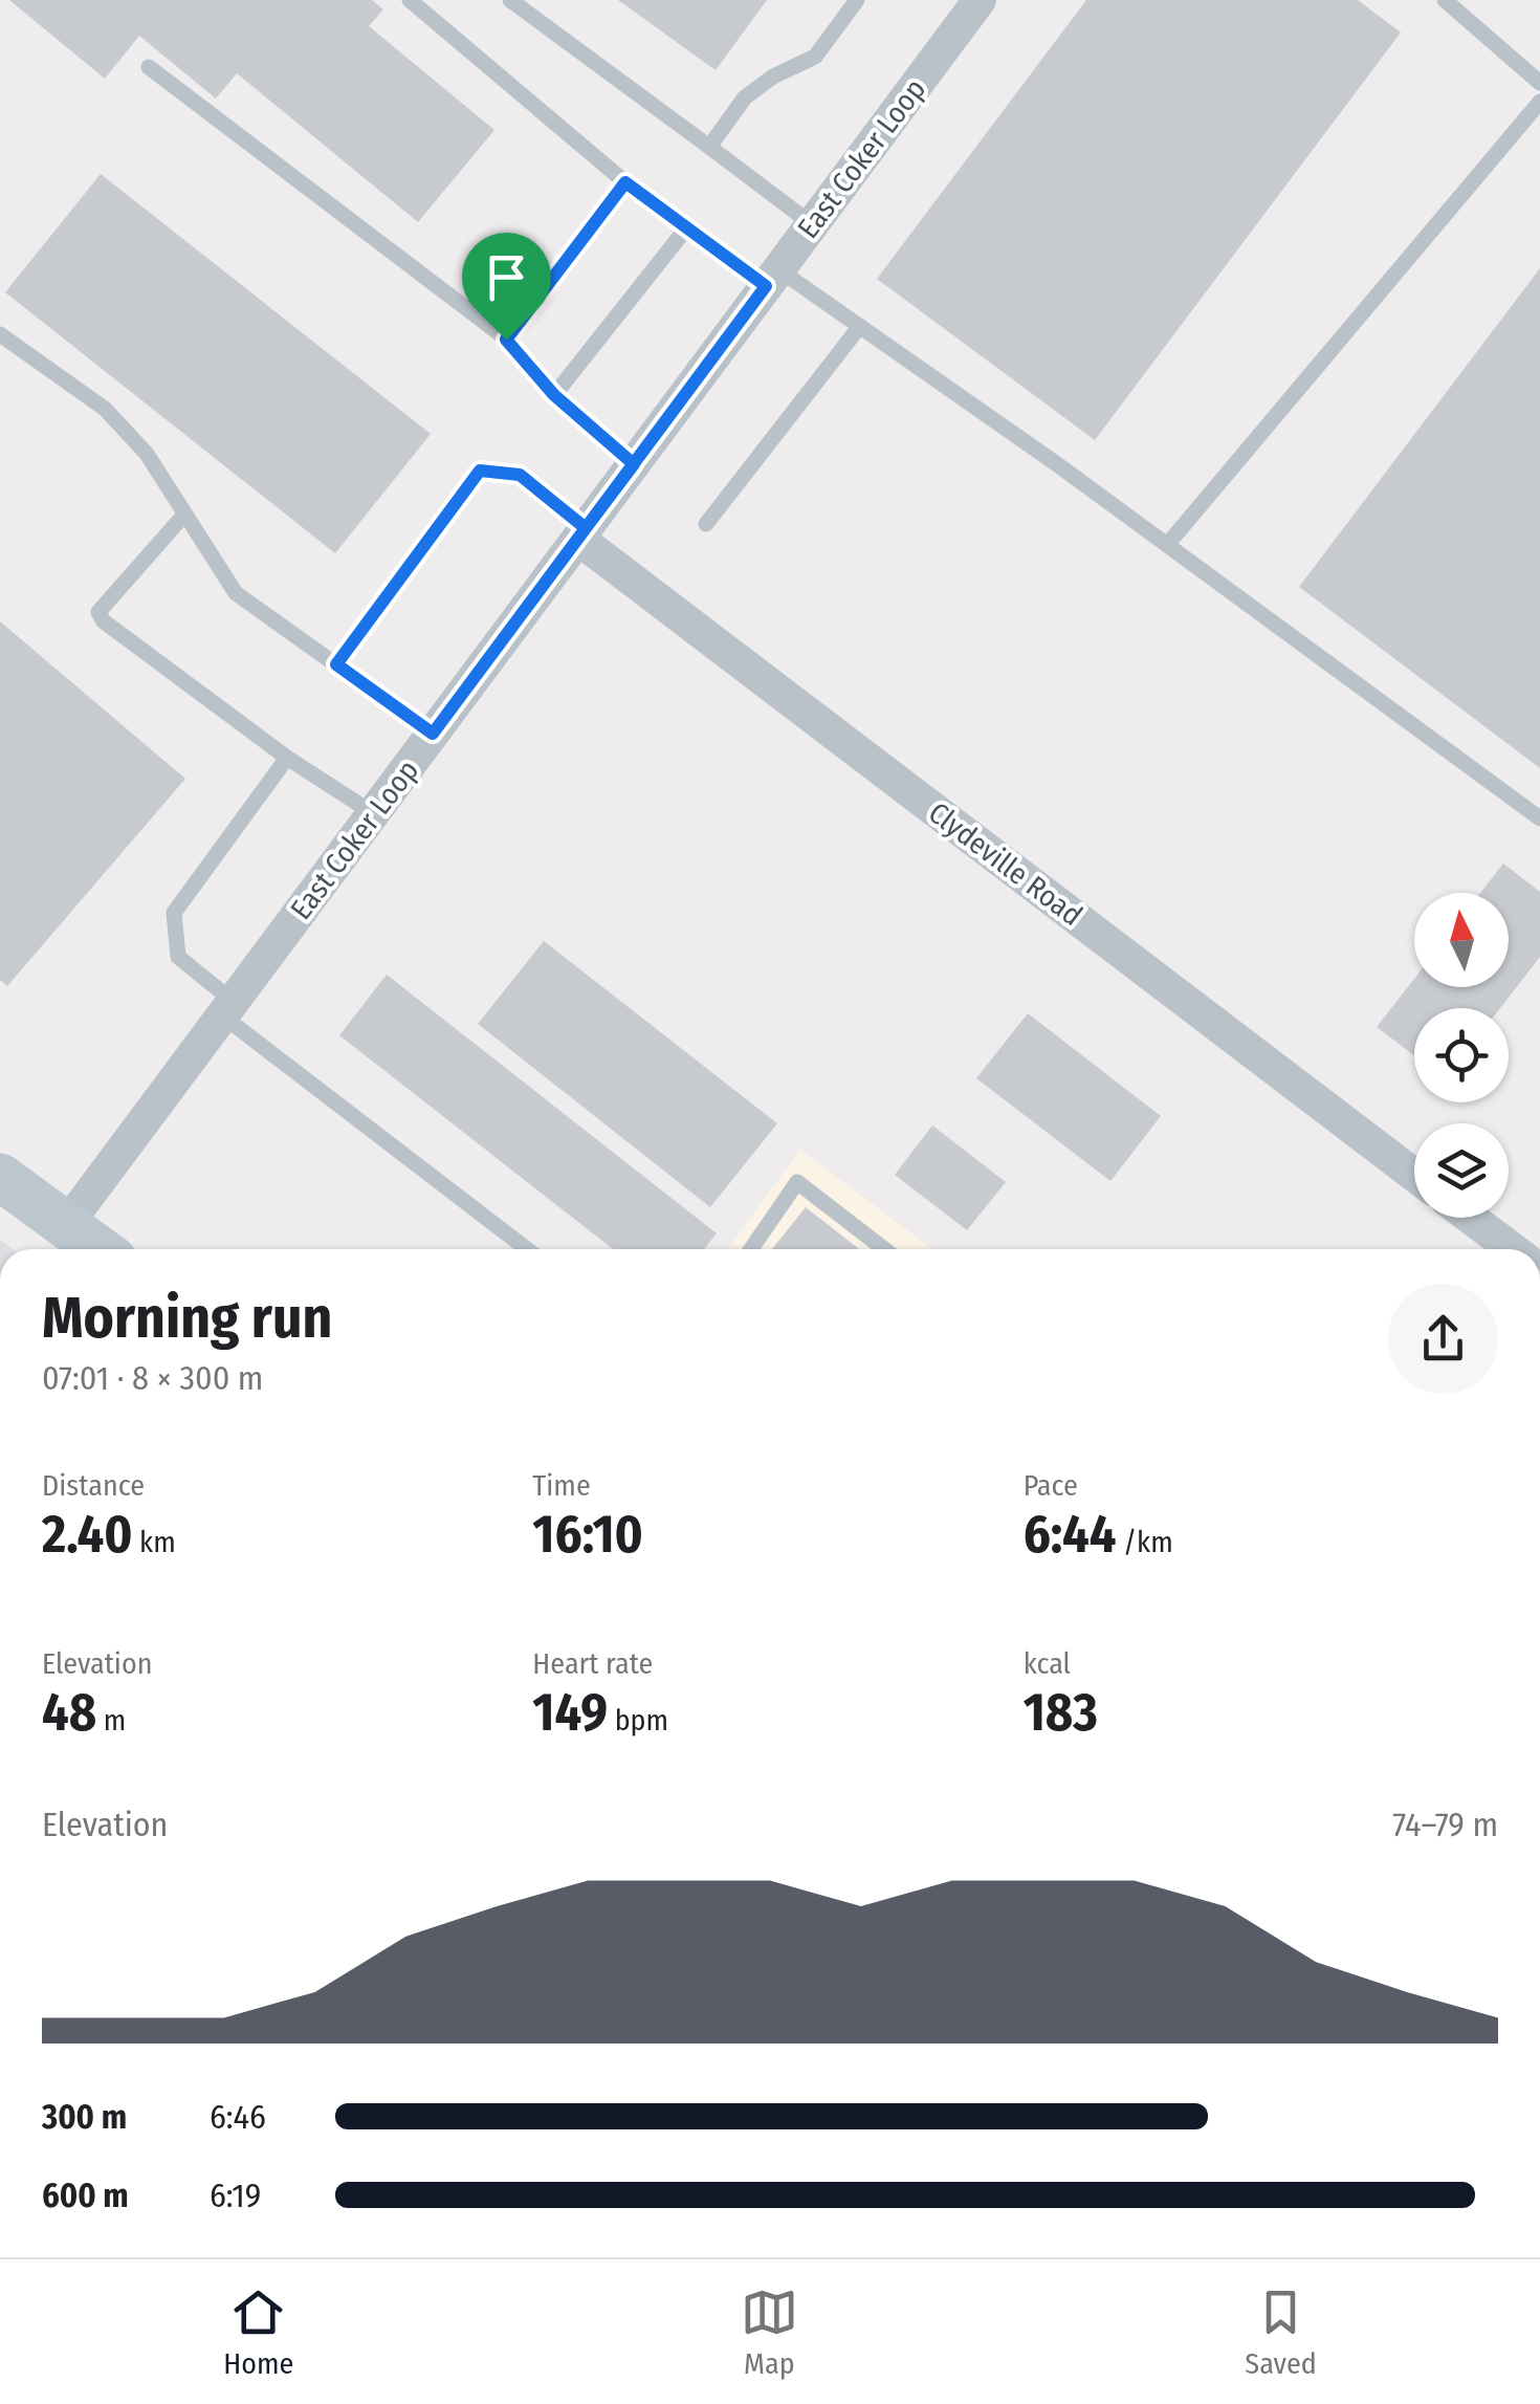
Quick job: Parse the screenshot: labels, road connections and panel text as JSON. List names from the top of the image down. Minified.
{"streets":{"street":["East Coker Loop","Clydeville Road"]},"crossings":[["East Coker Loop","Clydeville Road"]],"north":"top","page":{"heading":["Morning run","07:01 · 8 × 300 m"],"stats":[["Distance","2.40 km"],["Time","16:10"],["Pace","6:44 /km"],["Elevation","48 m"],["Heart rate","149 bpm"],["kcal","183"]],"chart":["Elevation","74–79 m"],"list":[{"name":"300 m","note":"6:46"},{"name":"600 m","note":"6:19"}],"tabs":["Home","Map","Saved"]}}
